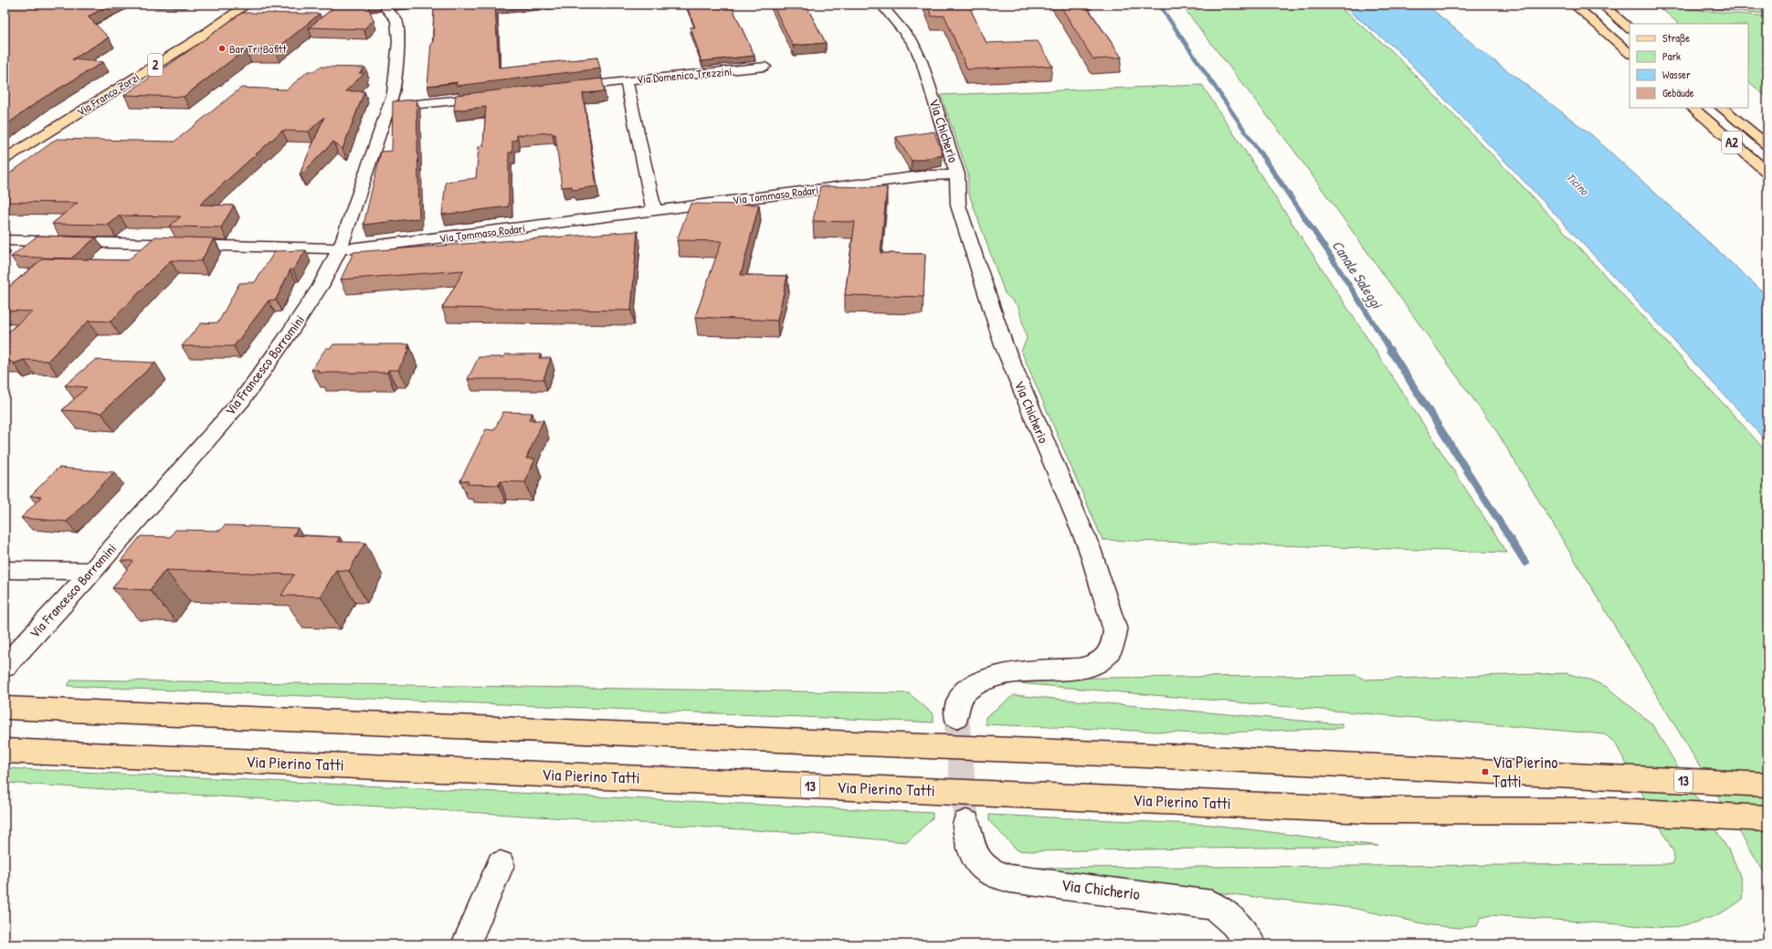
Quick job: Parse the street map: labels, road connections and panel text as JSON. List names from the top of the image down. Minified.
{"streets":{"main road":["2","Via Franco Zorzi","A2","Via Pierino Tatti","13"],"street":["Via Domenico Trezzini","Via Chicherio","Via Tommaso Rodari","Via Francesco Borromini"]},"crossings":[["Via Domenico Trezzini","Via Tommaso Rodari"],["Via Chicherio","Via Tommaso Rodari"],["Via Tommaso Rodari","Via Francesco Borromini"]],"water":["Ticino","Canale Saleggi"],"places":{"other":["Bar Tri Bofitt"],"transit":["Via Pierino Tatti"]},"legend":["Straße","Park","Wasser","Gebäude"]}
